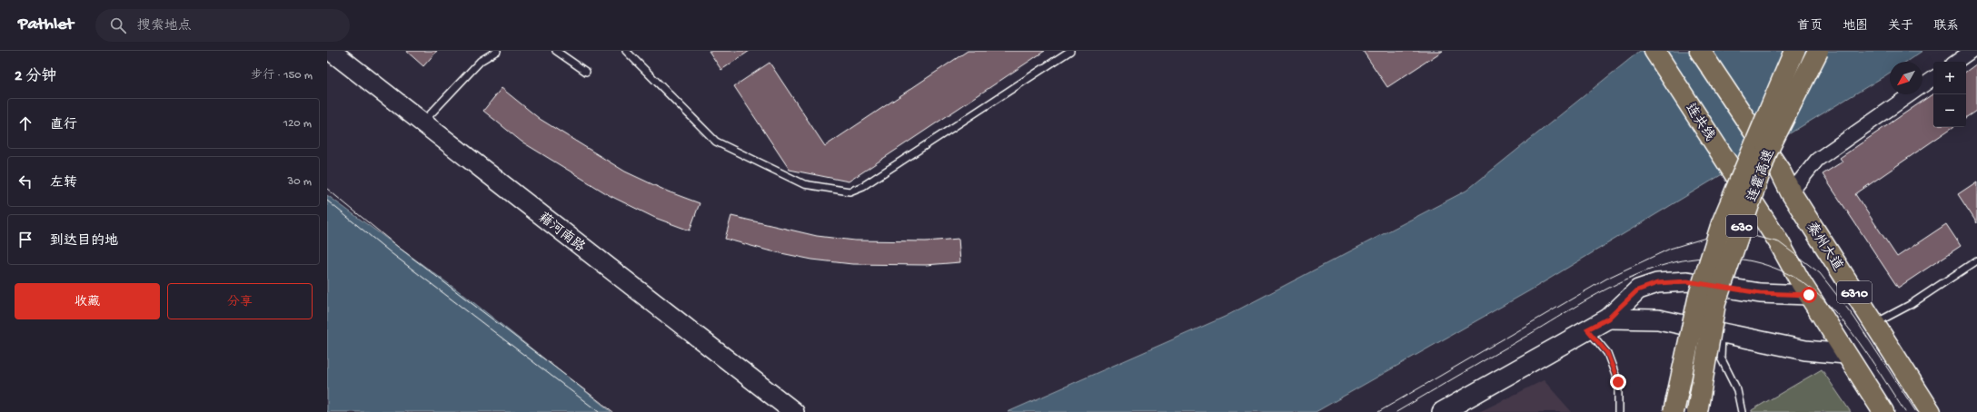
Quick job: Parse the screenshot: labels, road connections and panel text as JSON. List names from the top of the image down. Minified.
{"streets":{"highway":["连共线","连霍高速","G30","秦州大道","G310"],"main road":["藉河南路"]},"crossings":[["连共线","G310"]],"north":"bottom left","page":{"header":"Pathlet","search":"搜索地点","nav":["首页","地图","关于","联系"],"heading":["2 分钟","步行 · 150 m"],"map_buttons":["+","−"],"list":[["直行","120 m"],["左转","30 m"],"到达目的地"],"buttons":["收藏","分享"]}}
